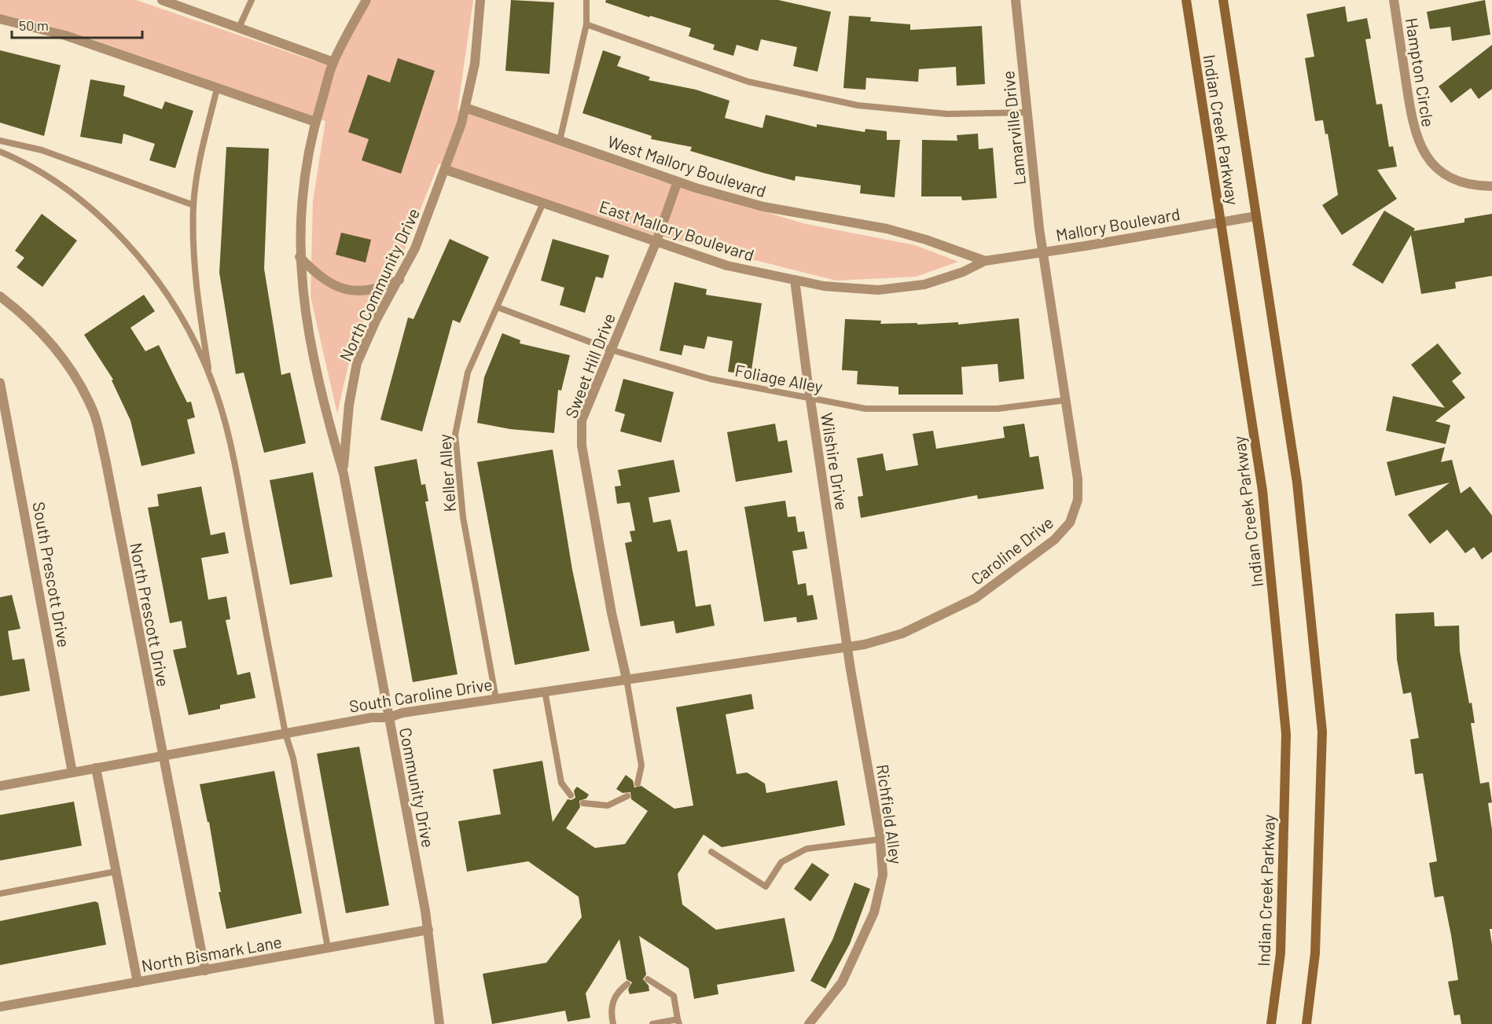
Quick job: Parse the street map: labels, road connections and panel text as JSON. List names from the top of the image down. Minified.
{"streets":{"street":["Hampton Circle","Lamarville Drive","Indian Creek Parkway","West Mallory Boulevard","Mallory Boulevard","East Mallory Boulevard","North Community Drive","Sweet Hill Drive","Wilshire Drive","Caroline Drive","South Prescott Drive","North Prescott Drive","South Caroline Drive","Community Drive","Richfield Alley","North Bismark Lane"],"lane":["Foliage Alley","Keller Alley"]},"crossings":[["Lamarville Drive","Mallory Boulevard"],["Lamarville Drive","Caroline Drive"],["Indian Creek Parkway","Mallory Boulevard"],["West Mallory Boulevard","Mallory Boulevard"],["West Mallory Boulevard","East Mallory Boulevard"],["West Mallory Boulevard","North Community Drive"],["West Mallory Boulevard","Sweet Hill Drive"],["Mallory Boulevard","East Mallory Boulevard"],["Mallory Boulevard","Caroline Drive"],["East Mallory Boulevard","North Community Drive"],["East Mallory Boulevard","Sweet Hill Drive"],["East Mallory Boulevard","Wilshire Drive"],["East Mallory Boulevard","Keller Alley"],["North Community Drive","Community Drive"],["Sweet Hill Drive","Foliage Alley"],["Sweet Hill Drive","South Caroline Drive"],["Foliage Alley","Wilshire Drive"],["Foliage Alley","Keller Alley"],["Foliage Alley","Caroline Drive"],["Wilshire Drive","Caroline Drive"],["Wilshire Drive","South Caroline Drive"],["Wilshire Drive","Richfield Alley"],["Keller Alley","South Caroline Drive"],["Caroline Drive","South Caroline Drive"],["Caroline Drive","Richfield Alley"],["South Prescott Drive","South Caroline Drive"],["North Prescott Drive","South Caroline Drive"],["North Prescott Drive","North Bismark Lane"],["South Caroline Drive","Community Drive"],["South Caroline Drive","Richfield Alley"],["Community Drive","North Bismark Lane"]],"scale_bar":"50 m"}
